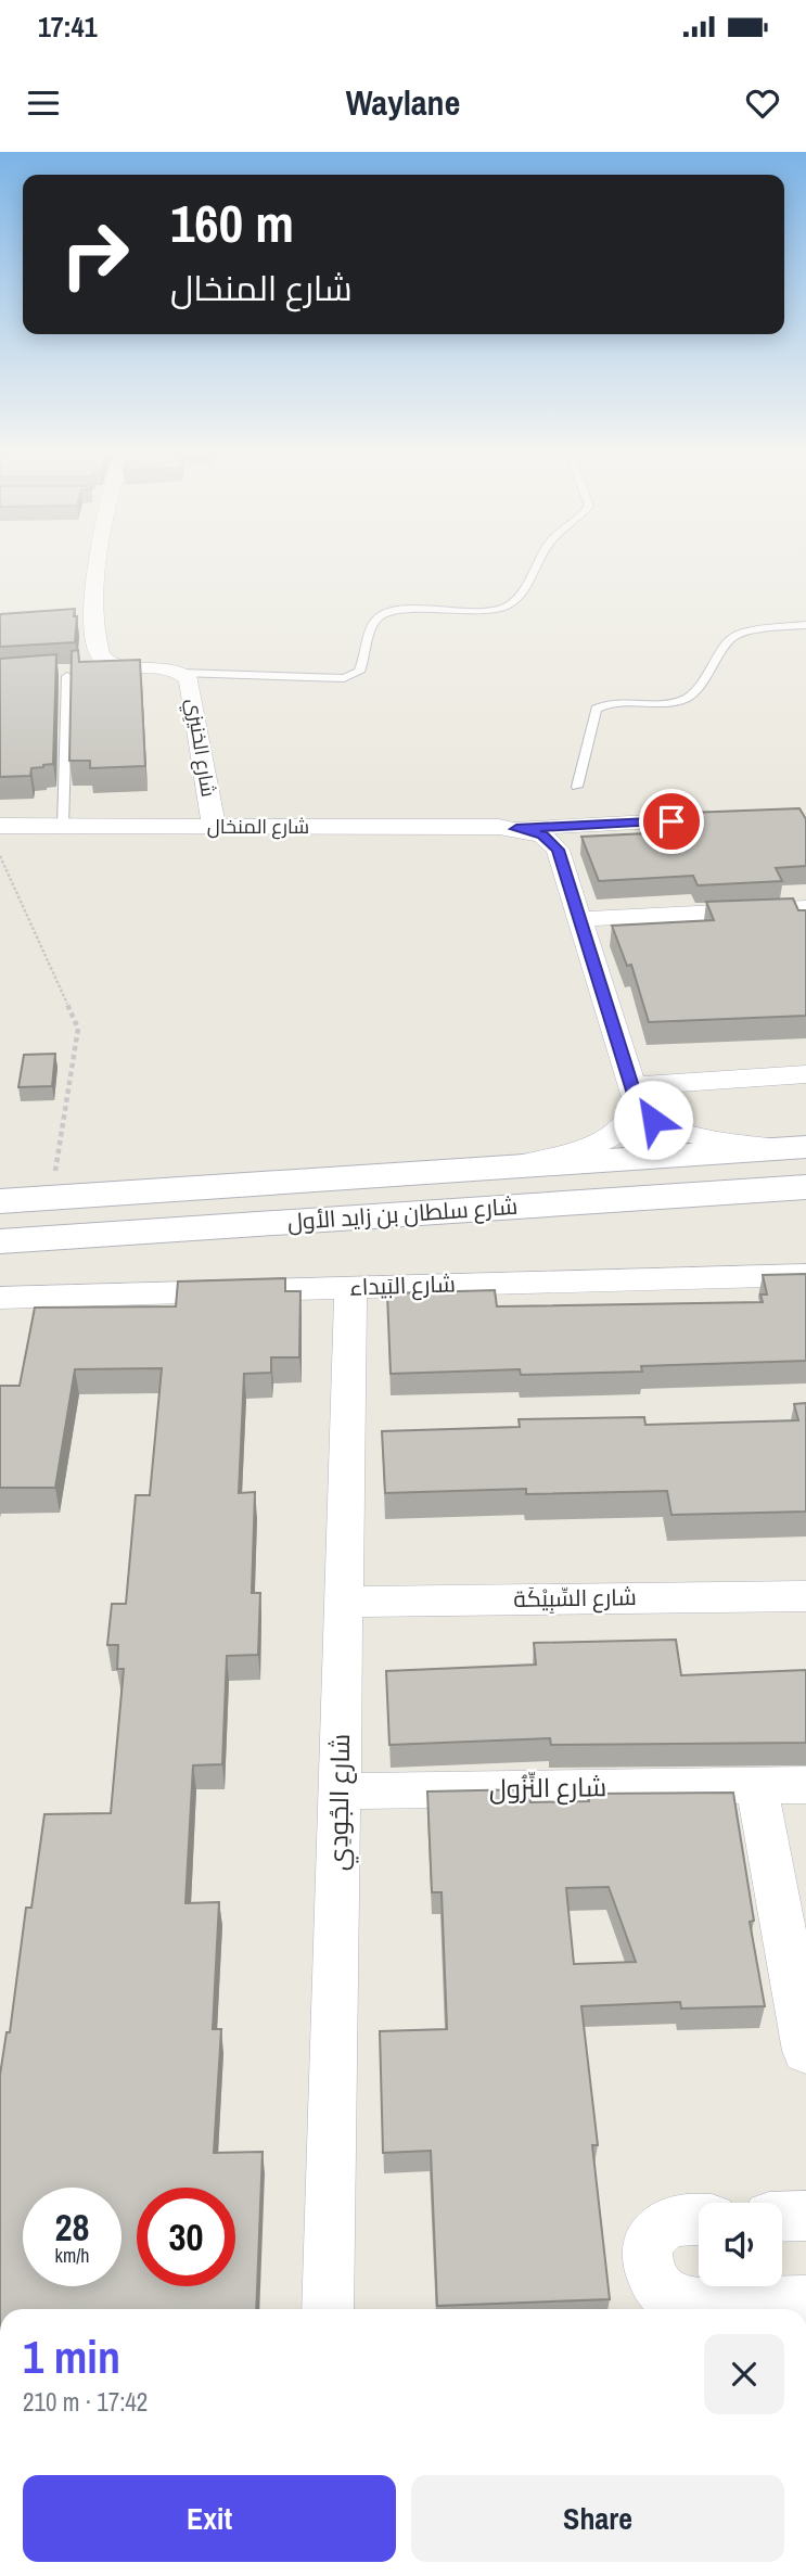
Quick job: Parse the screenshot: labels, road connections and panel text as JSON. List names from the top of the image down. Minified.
{"streets":{"main road":["شارع سلطان بن زايد الأول"],"street":["شارع الخنيزِي","شارع المنخال","شارع البَيداء","شارع السِّبِيْكَة","شارع النِّزُول","شارع الجُودِي"]},"crossings":[["شارع الخنيزِي","شارع المنخال"],["شارع البَيداء","شارع الجُودِي"],["شارع السِّبِيْكَة","شارع الجُودِي"],["شارع النِّزُول","شارع الجُودِي"]],"page":{"status":"17:41","header":"Waylane","turn":["160 m","شارع المنخال"],"speed":"28 km/h","limit":"30","heading":["1 min","210 m · 17:42"],"buttons":["Exit","Share"]}}
